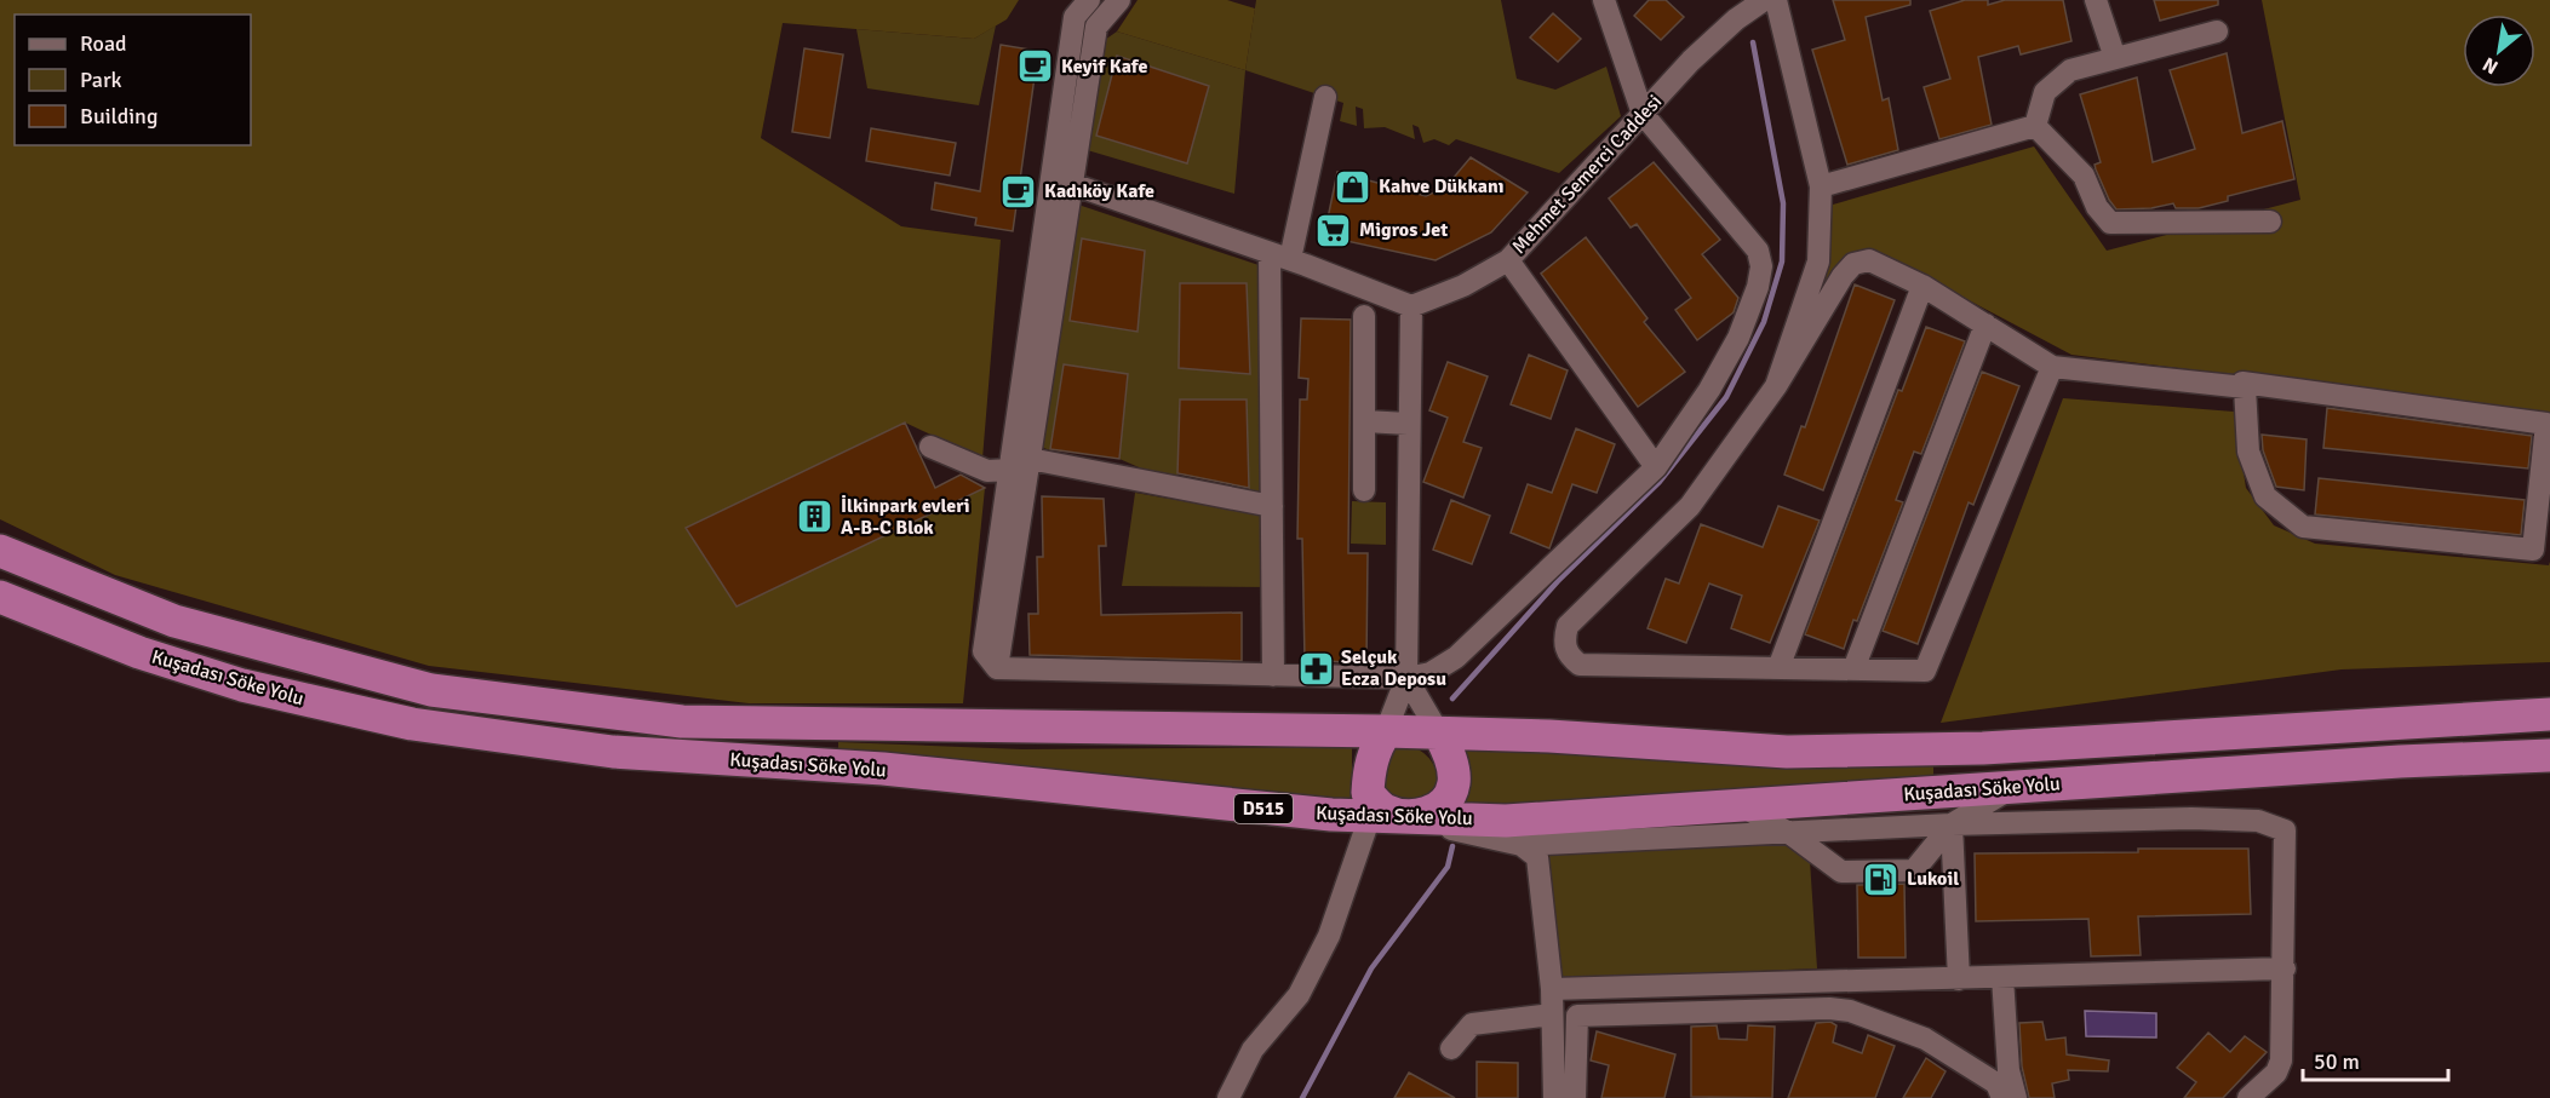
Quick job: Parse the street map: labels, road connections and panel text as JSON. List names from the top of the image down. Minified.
{"streets":{"highway":["Kuşadası Söke Yolu","D515"],"street":["Mehmet Semerci Caddesi"]},"places":{"cafe":["Keyif Kafe","Kadıköy Kafe"],"shop":["Kahve Dükkanı"],"supermarket":["Migros Jet"],"building":["İlkinpark evleri A-B-C Blok"],"pharmacy":["Selçuk Ecza Deposu"],"fuel station":["Lukoil"]},"legend":["Road","Park","Building"],"scale_bar":"50 m","north":"bottom left"}
